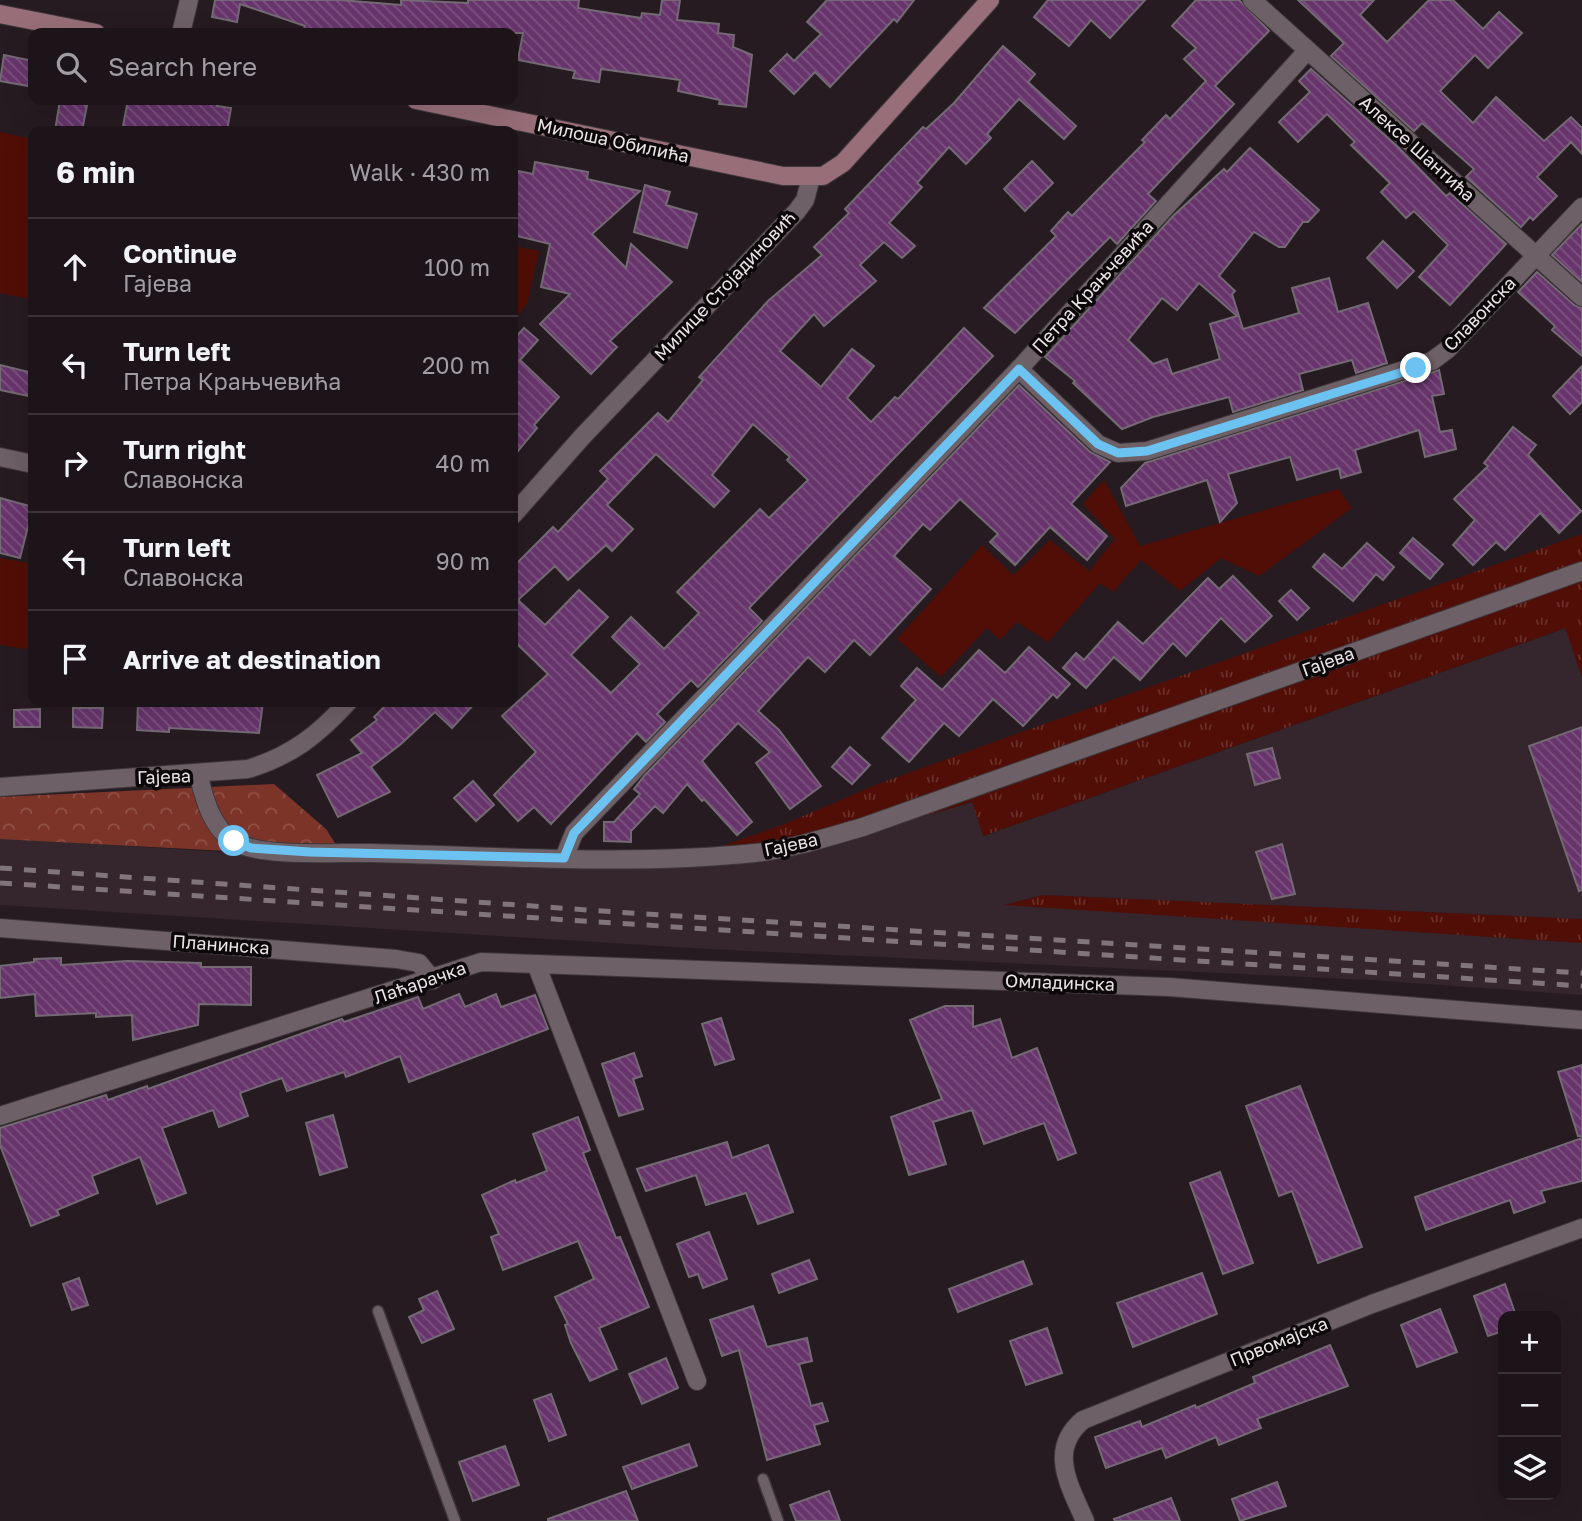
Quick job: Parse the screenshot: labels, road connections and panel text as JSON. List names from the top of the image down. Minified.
{"streets":{"street":["Милоша Обилића","Алексе Шантића","Милице Стојадиновић","Петра Крањчевића","Славонска","Гајева","Планинска","Лаћарачка","Омладинска","Првомајска"]},"crossings":[["Милоша Обилића","Милице Стојадиновић"],["Алексе Шантића","Петра Крањчевића"],["Алексе Шантића","Славонска"],["Петра Крањчевића","Славонска"],["Петра Крањчевића","Гајева"],["Планинска","Лаћарачка"],["Лаћарачка","Омладинска"]],"page":{"search":"Search here","heading":["6 min","Walk · 430 m"],"list":[["Continue","Гајева","100 m"],["Turn left","Петра Крањчевића","200 m"],["Turn right","Славонска","40 m"],["Turn left","Славонска","90 m"],"Arrive at destination"],"map_buttons":["+","−"]}}
